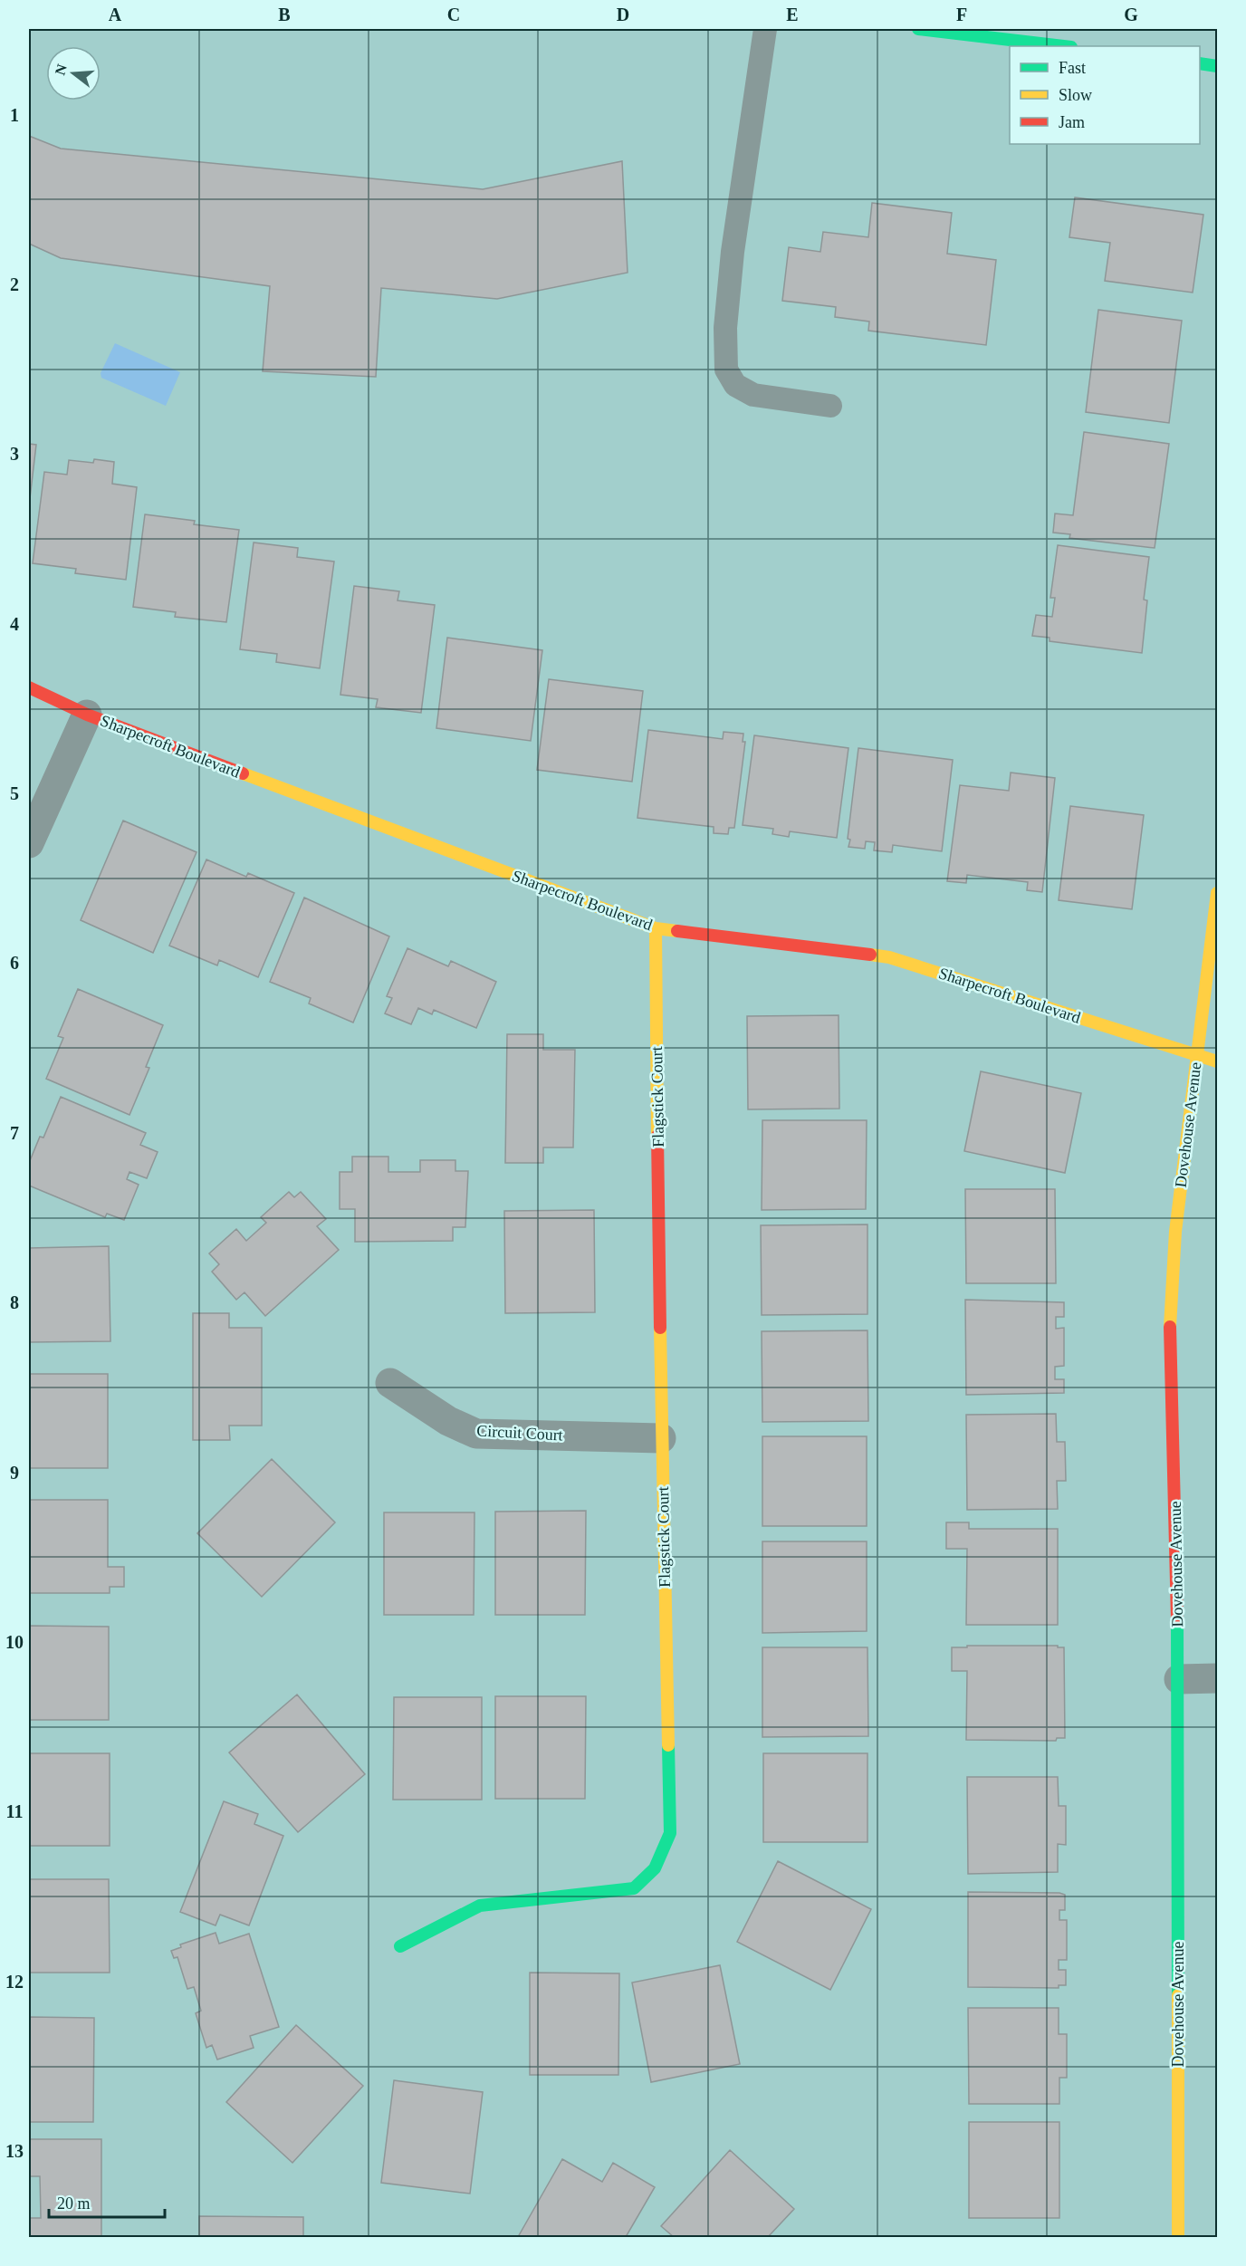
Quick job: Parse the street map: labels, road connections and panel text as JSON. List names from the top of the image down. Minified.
{"streets":{"street":["Sharpecroft Boulevard","Flagstick Court","Dovehouse Avenue","Circuit Court"]},"crossings":[["Sharpecroft Boulevard","Flagstick Court"],["Sharpecroft Boulevard","Dovehouse Avenue"],["Flagstick Court","Circuit Court"]],"legend":["Fast","Slow","Jam"],"scale_bar":"20 m","north":"left","grid":{"columns":["A","B","C","D","E","F","G"],"rows":["1","2","3","4","5","6","7","8","9","10","11","12","13"]}}
